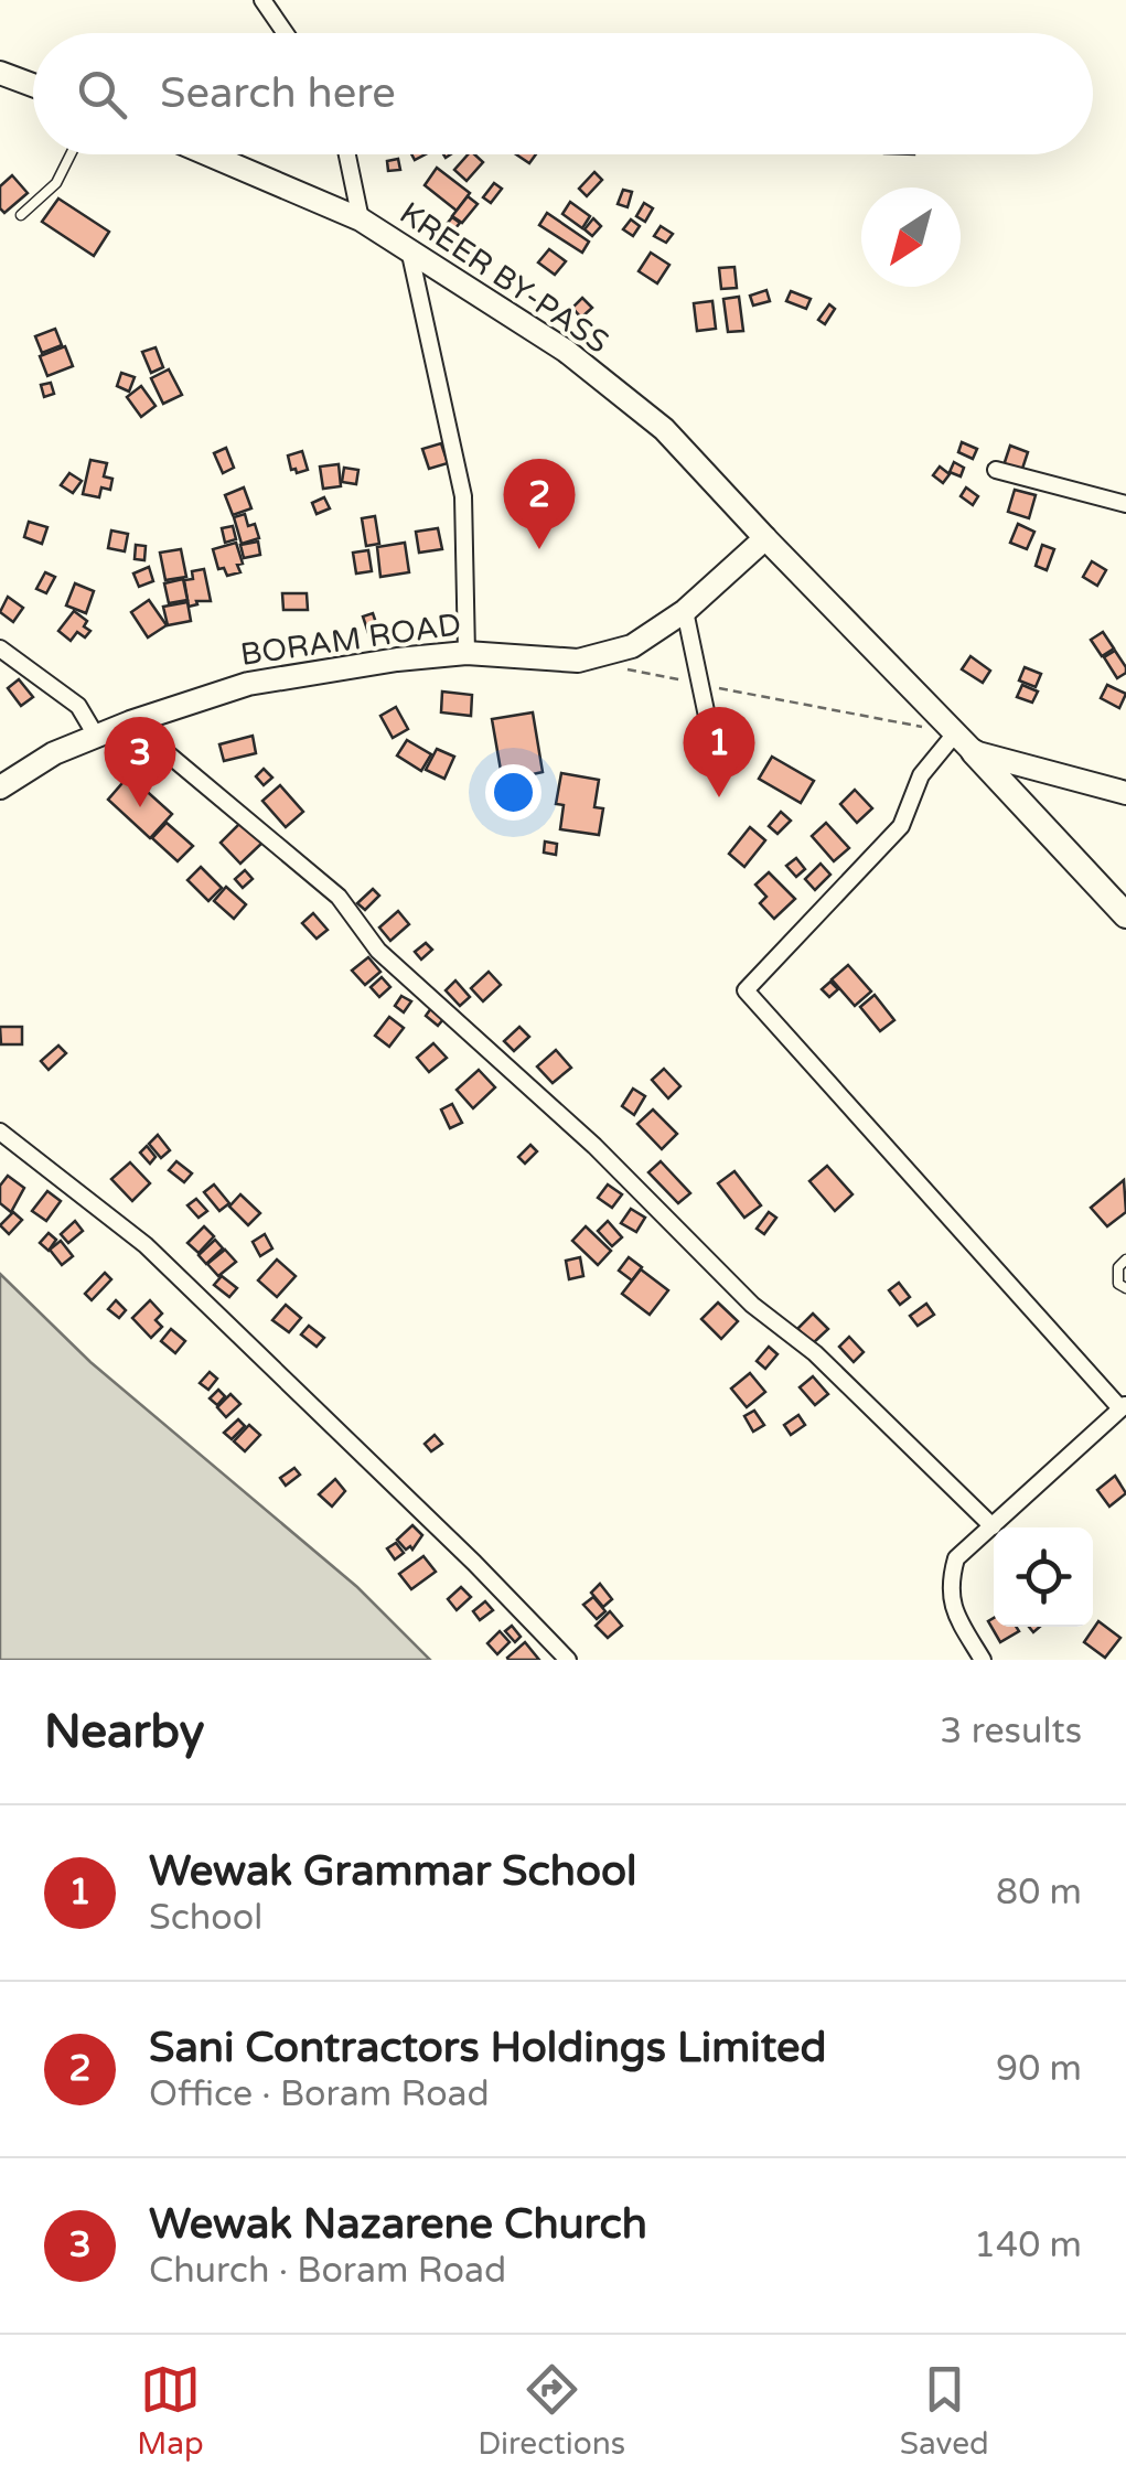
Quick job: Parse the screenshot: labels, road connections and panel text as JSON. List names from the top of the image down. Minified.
{"streets":{"main road":["KREER BY-PASS","BORAM ROAD"]},"crossings":[["KREER BY-PASS","BORAM ROAD"]],"north":"bottom left","page":{"search":"Search here","pins":["2","1","3"],"heading":["Nearby","3 results"],"list":[{"mark":"1","name":"Wewak Grammar School","note":"School","value":"80 m"},{"mark":"2","name":"Sani Contractors Holdings Limited","note":"Office · Boram Road","value":"90 m"},{"mark":"3","name":"Wewak Nazarene Church","note":"Church · Boram Road","value":"140 m"}],"nav":["Map","Directions","Saved"]}}
